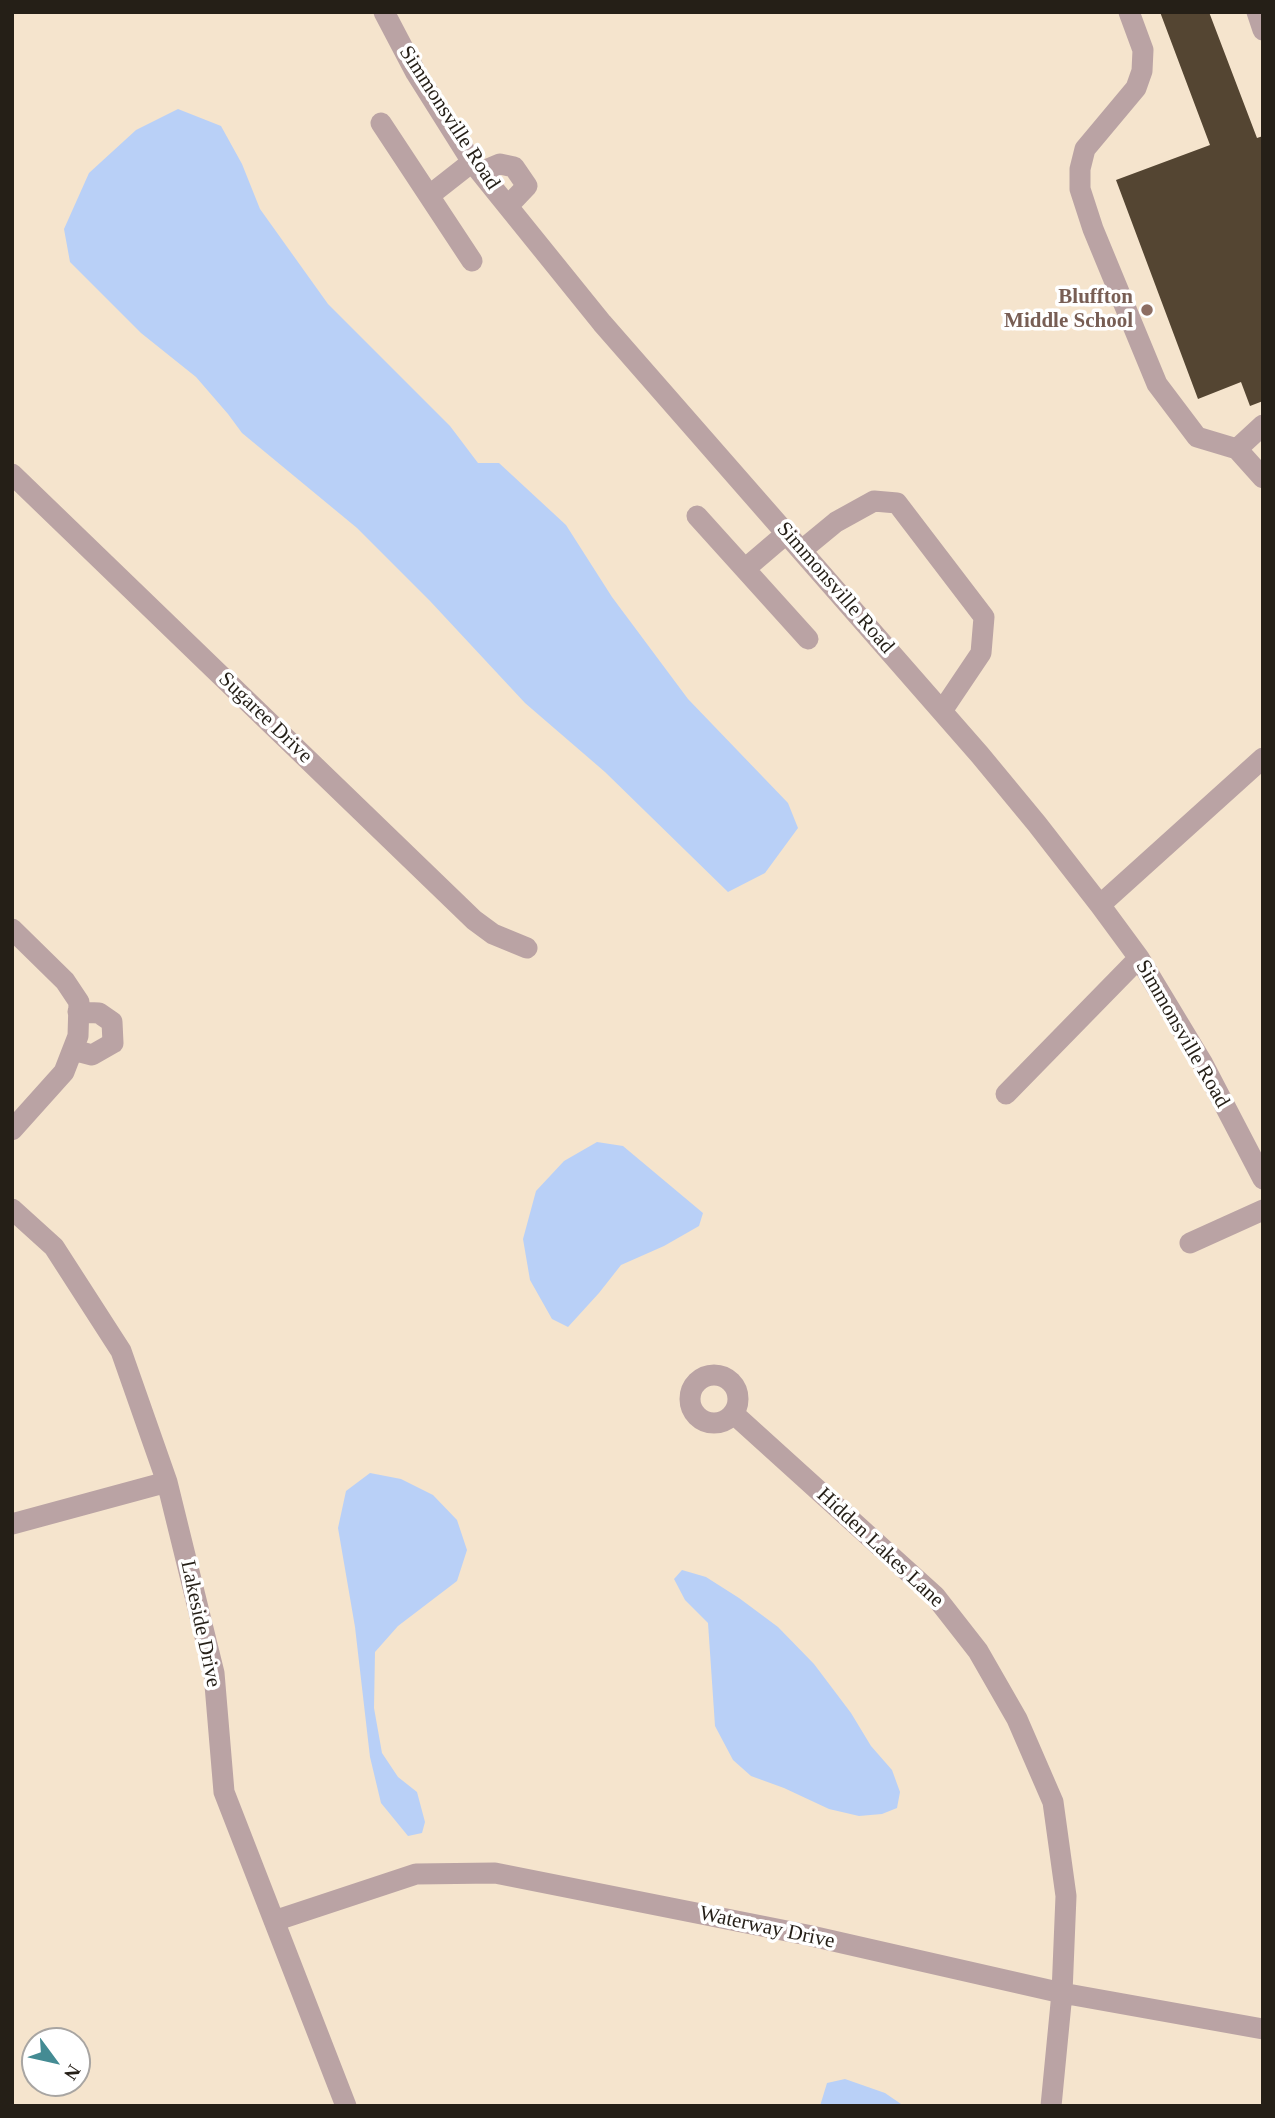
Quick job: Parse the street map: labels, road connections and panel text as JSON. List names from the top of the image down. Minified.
{"streets":{"street":["Simmonsville Road","Sugaree Drive","Hidden Lakes Lane","Lakeside Drive","Waterway Drive"]},"crossings":[["Hidden Lakes Lane","Waterway Drive"],["Lakeside Drive","Waterway Drive"]],"places":["Bluffton Middle School"],"north":"bottom right"}
